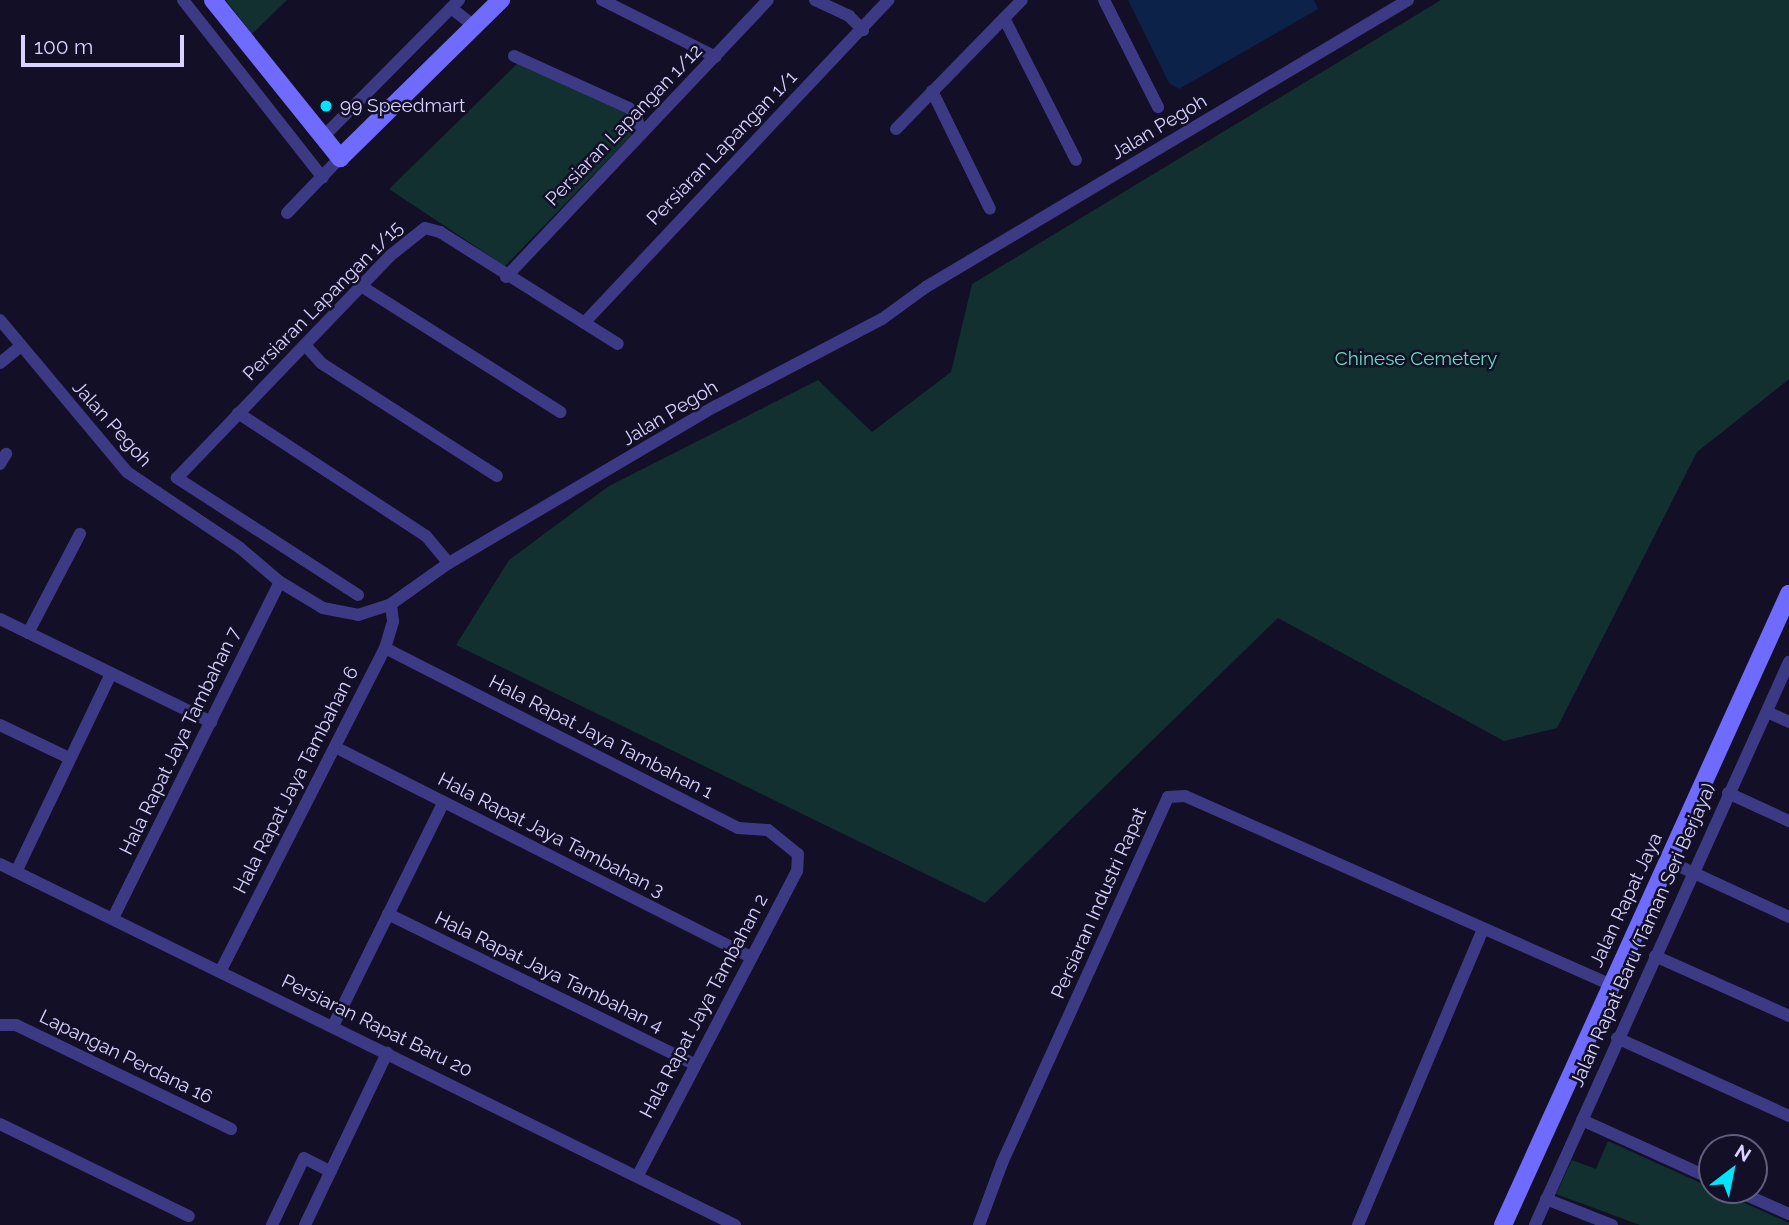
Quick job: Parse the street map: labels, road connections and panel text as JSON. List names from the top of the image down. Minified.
{"streets":{"street":["Persiaran Lapangan 1/12","Jalan Pegoh","Persiaran Lapangan 1/1","Persiaran Lapangan 1/15","Hala Rapat Jaya Tambahan 1","Hala Rapat Jaya Tambahan 7","Hala Rapat Jaya Tambahan 6","Hala Rapat Jaya Tambahan 3","Jalan Rapat Jaya","Persiaran Industri Rapat","Jalan Rapat Baru (Taman Seri Berjaya)","Hala Rapat Jaya Tambahan 4","Hala Rapat Jaya Tambahan 2","Persiaran Rapat Baru 20","Lapangan Perdana 16"]},"crossings":[["Persiaran Lapangan 1/12","Persiaran Lapangan 1/15"],["Jalan Pegoh","Hala Rapat Jaya Tambahan 7"],["Jalan Pegoh","Hala Rapat Jaya Tambahan 6"],["Persiaran Lapangan 1/1","Persiaran Lapangan 1/15"],["Hala Rapat Jaya Tambahan 1","Hala Rapat Jaya Tambahan 6"],["Hala Rapat Jaya Tambahan 1","Hala Rapat Jaya Tambahan 2"],["Hala Rapat Jaya Tambahan 7","Persiaran Rapat Baru 20"],["Hala Rapat Jaya Tambahan 6","Hala Rapat Jaya Tambahan 3"],["Hala Rapat Jaya Tambahan 6","Persiaran Rapat Baru 20"],["Hala Rapat Jaya Tambahan 3","Hala Rapat Jaya Tambahan 2"],["Jalan Rapat Jaya","Persiaran Industri Rapat"],["Hala Rapat Jaya Tambahan 4","Hala Rapat Jaya Tambahan 2"],["Hala Rapat Jaya Tambahan 2","Persiaran Rapat Baru 20"]],"parks":["Chinese Cemetery"],"places":["99 Speedmart"],"scale_bar":"100 m","north":"top right"}
